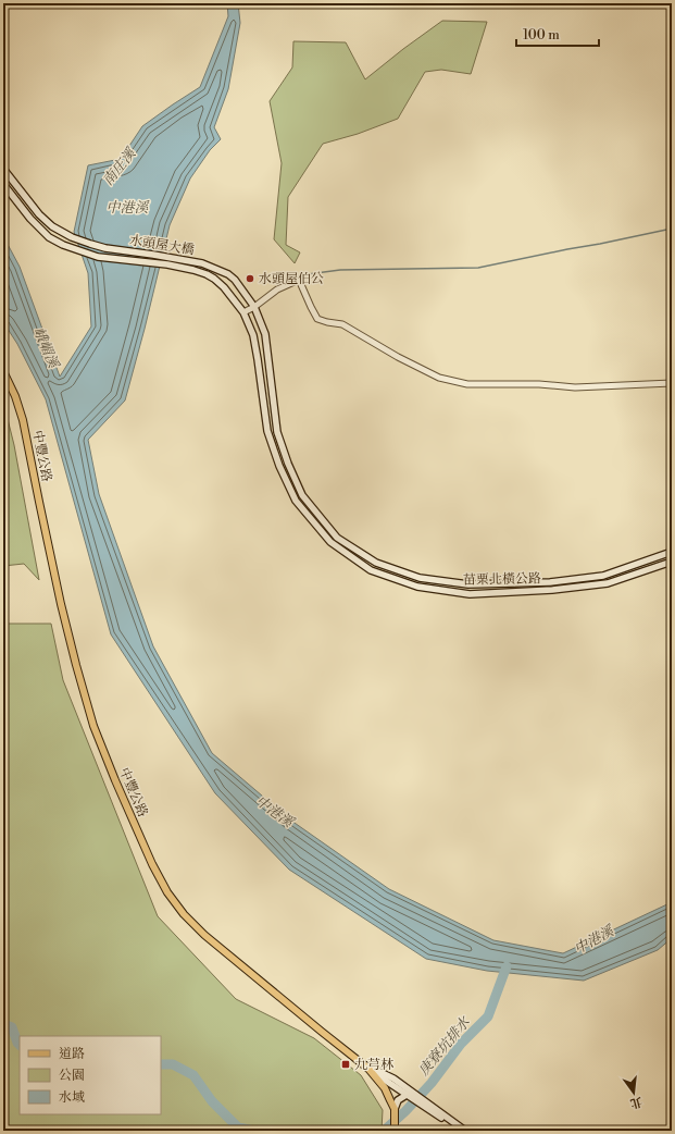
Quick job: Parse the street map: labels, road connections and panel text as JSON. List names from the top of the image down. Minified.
{"streets":{"main road":["水頭屋大橋","中豐公路","苗栗北橫公路"]},"crossings":[["水頭屋大橋","苗栗北橫公路"]],"water":["南庄溪","中港溪","峨嵋溪","庚寮坑排水"],"places":{"other":["水頭屋伯公"],"transit":["九芎林"]},"legend":["道路","公園","水域"],"scale_bar":"100 m","north":"bottom"}
